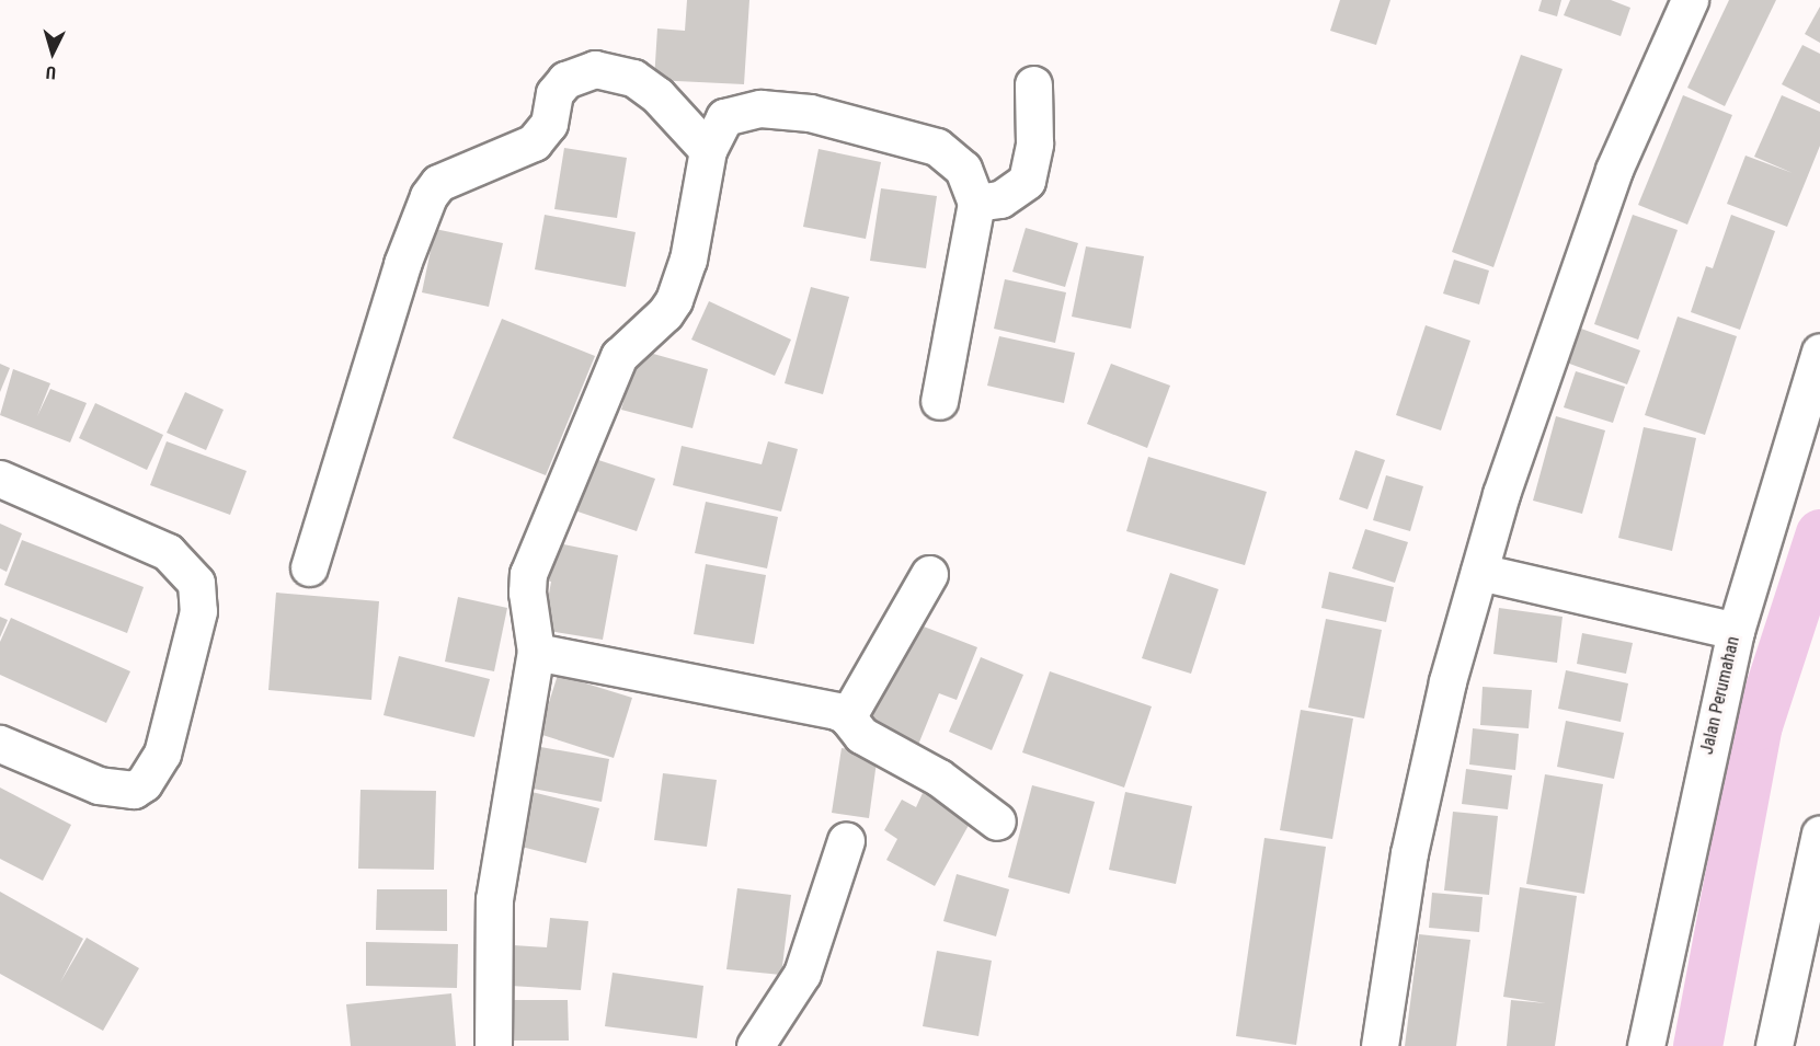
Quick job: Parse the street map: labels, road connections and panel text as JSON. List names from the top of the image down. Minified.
{"streets":{"street":["Jalan Perumahan"]},"north":"bottom"}
